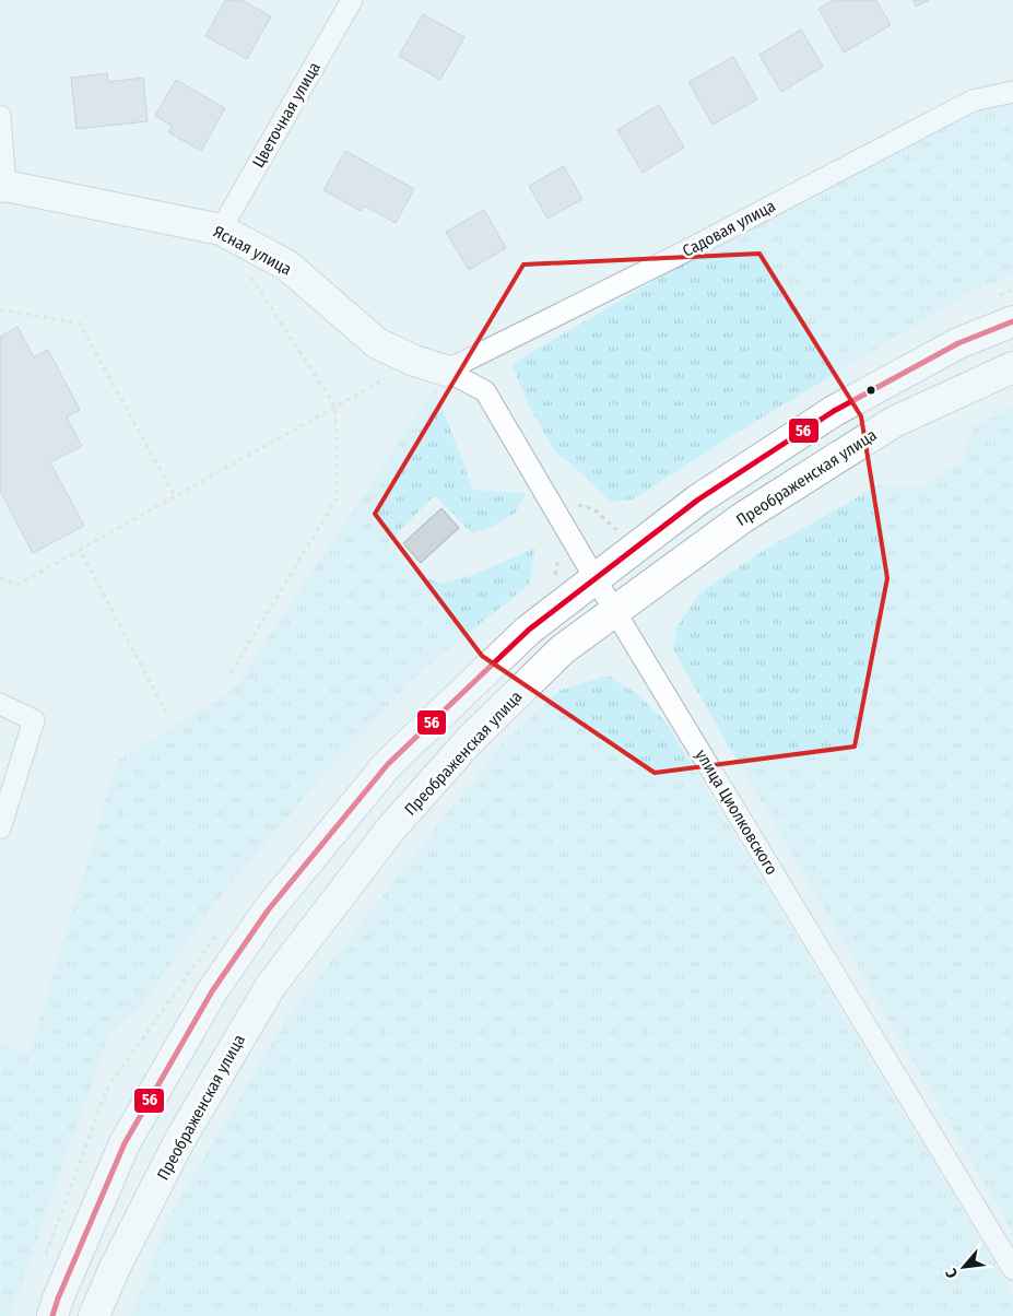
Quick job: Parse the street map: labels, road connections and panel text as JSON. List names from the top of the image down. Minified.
{"streets":{"main road":["Ясная улица","Преображенская улица"],"street":["Цветочная улица","Садовая улица","улица Циолковского"]},"crossings":[["Цветочная улица","Ясная улица"],["Садовая улица","Ясная улица"],["Садовая улица","улица Циолковского"],["Ясная улица","улица Циолковского"],["Преображенская улица","улица Циолковского"]],"lines":["transit line 56"],"north":"bottom left"}
